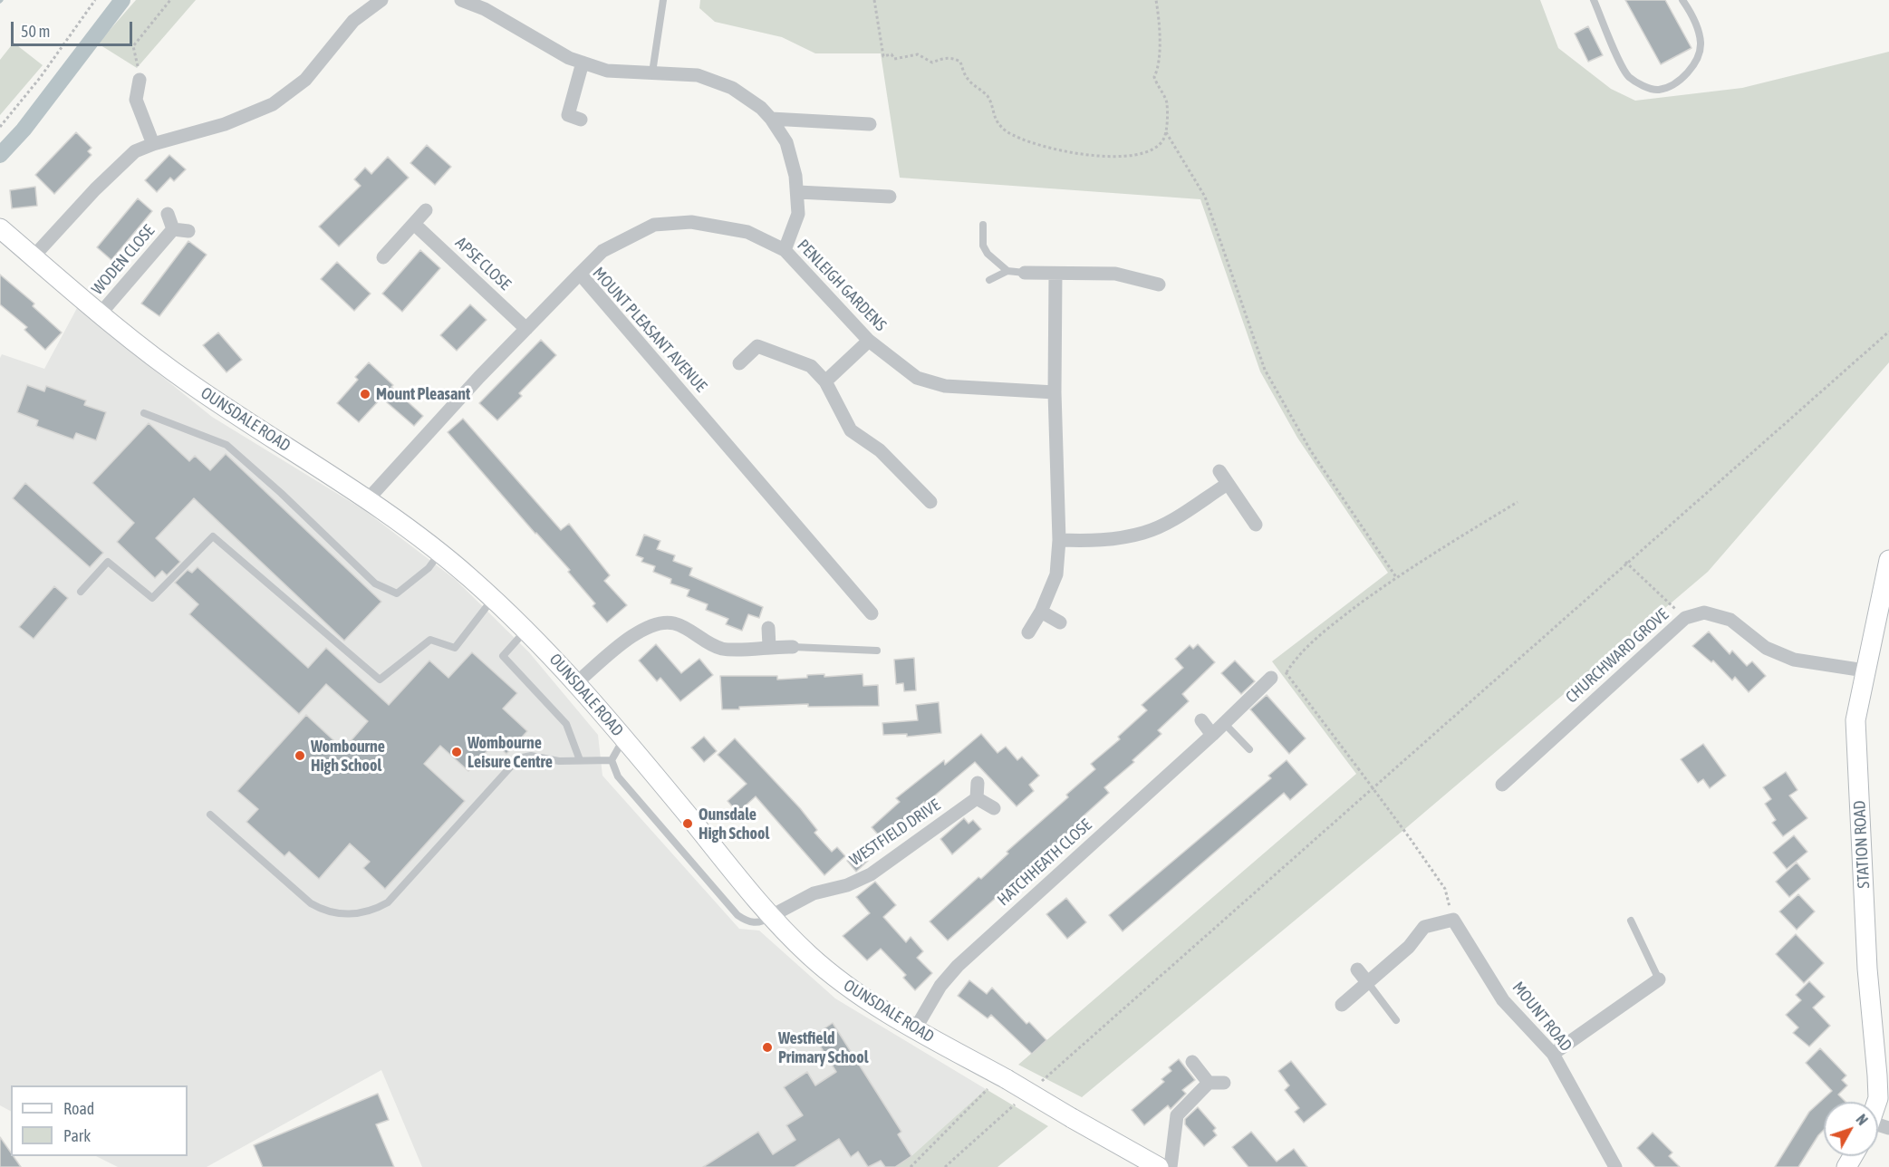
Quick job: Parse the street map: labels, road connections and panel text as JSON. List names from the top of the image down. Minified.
{"streets":{"street":["WODEN CLOSE","APSE CLOSE","PENLEIGH GARDENS","MOUNT PLEASANT AVENUE","OUNSDALE ROAD","CHURCHWARD GROVE","WESTFIELD DRIVE","STATION ROAD","HATCHHEATH CLOSE","MOUNT ROAD"]},"crossings":[["WODEN CLOSE","OUNSDALE ROAD"],["APSE CLOSE","MOUNT PLEASANT AVENUE"],["PENLEIGH GARDENS","MOUNT PLEASANT AVENUE"],["MOUNT PLEASANT AVENUE","OUNSDALE ROAD"],["OUNSDALE ROAD","WESTFIELD DRIVE"],["OUNSDALE ROAD","HATCHHEATH CLOSE"],["CHURCHWARD GROVE","STATION ROAD"]],"places":["Mount Pleasant","Wombourne Leisure Centre","Wombourne High School","Ounsdale High School","Westfield Primary School"],"legend":["Road","Park"],"scale_bar":"50 m","north":"top right"}
